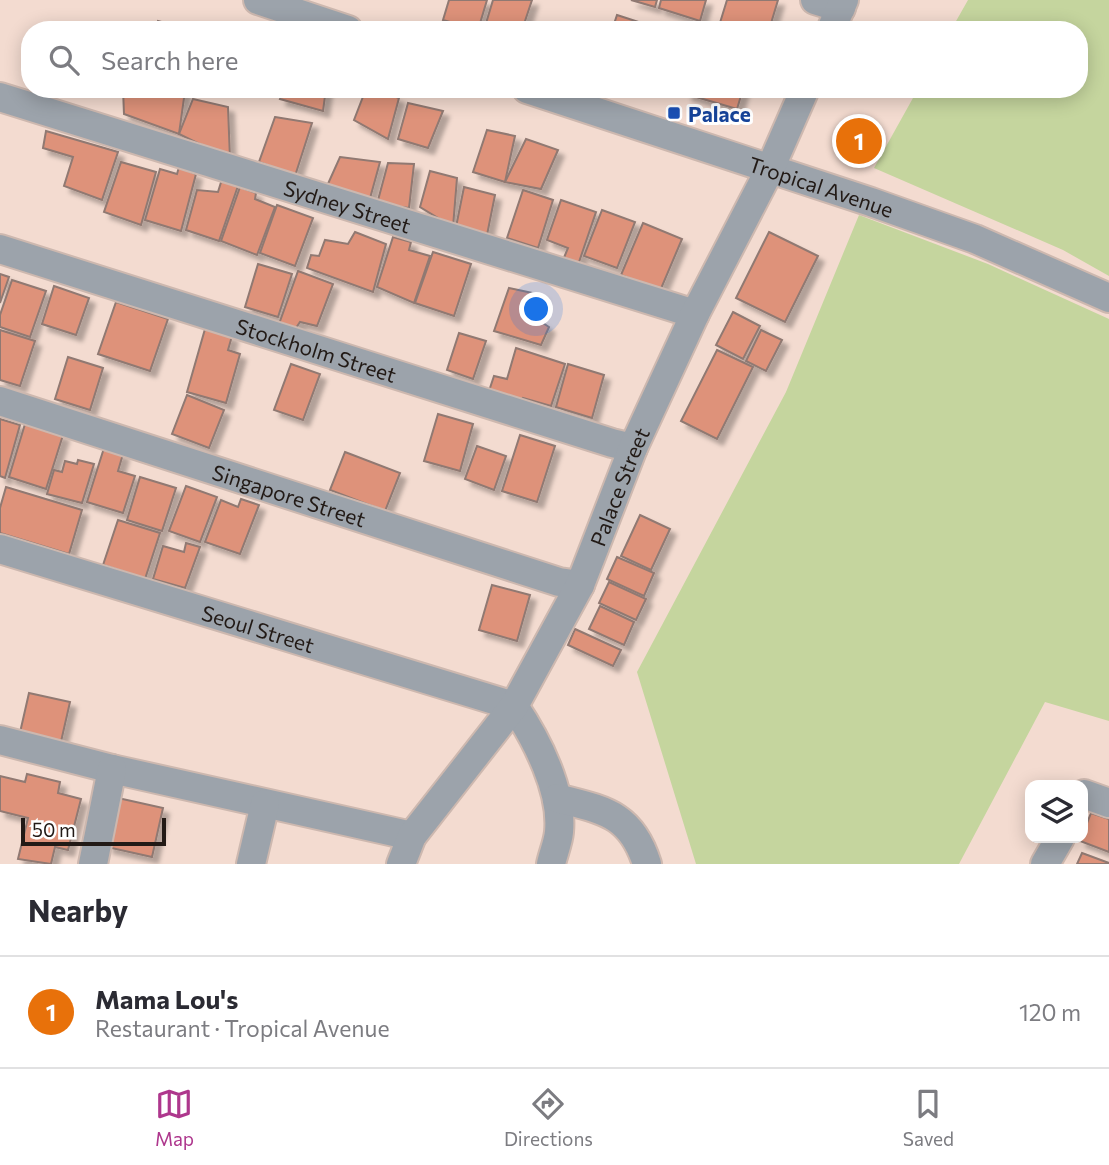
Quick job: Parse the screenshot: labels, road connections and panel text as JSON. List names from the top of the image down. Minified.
{"streets":{"street":["Tropical Avenue","Sydney Street","Stockholm Street","Palace Street","Singapore Street","Seoul Street"]},"crossings":[["Tropical Avenue","Palace Street"],["Sydney Street","Palace Street"],["Stockholm Street","Palace Street"],["Palace Street","Singapore Street"],["Palace Street","Seoul Street"]],"places":{"transit":["Palace"]},"scale_bar":"50 m","page":{"search":"Search here","pins":"1","scale":"50 m","heading":"Nearby","list":[{"mark":"1","name":"Mama Lou's","note":"Restaurant · Tropical Avenue","value":"120 m"}],"nav":["Map","Directions","Saved"]}}
